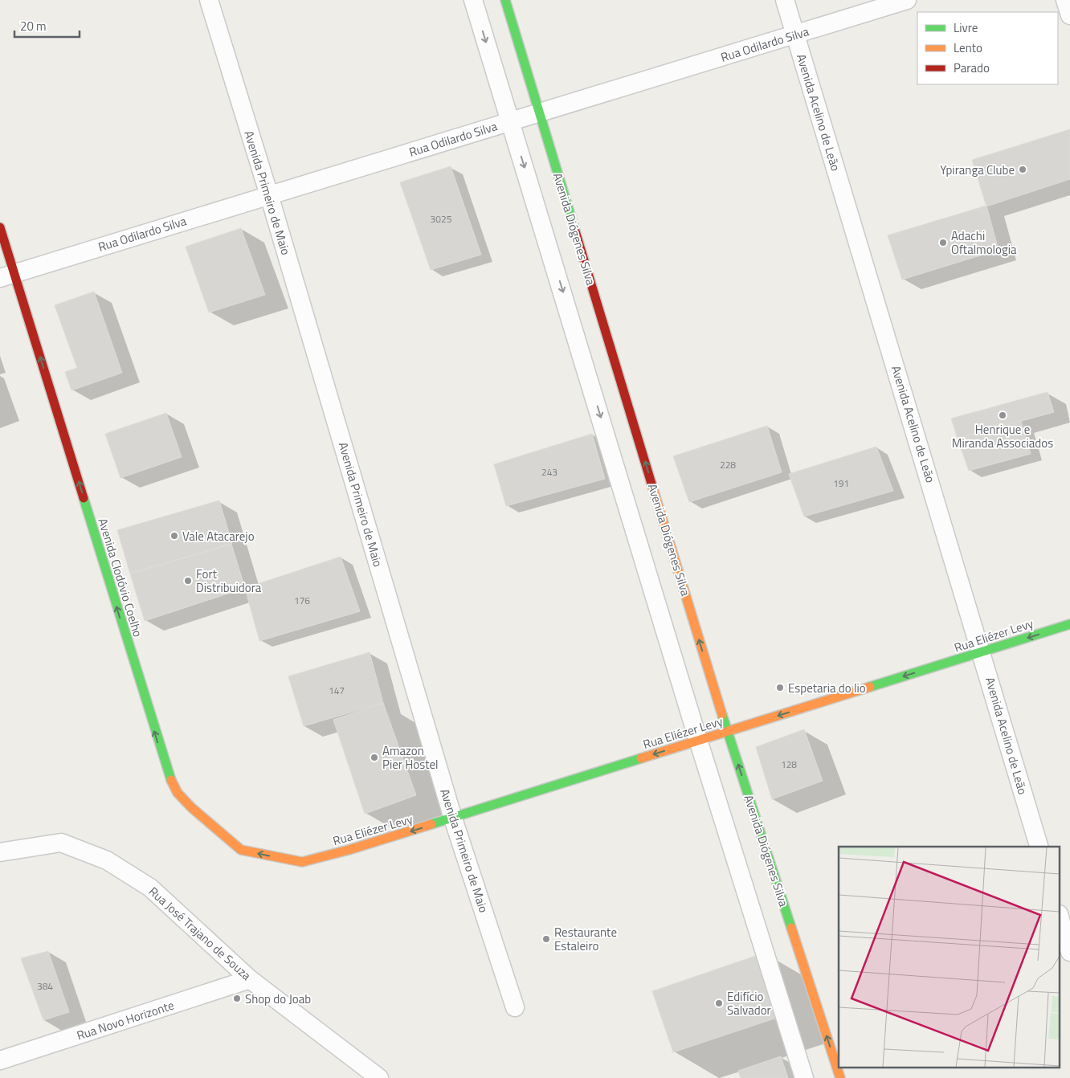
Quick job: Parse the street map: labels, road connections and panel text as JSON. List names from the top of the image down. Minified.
{"streets":{"street":["Rua Odilardo Silva","Avenida Acelino de Leão","Avenida Primeiro de Maio","Avenida Diógenes Silva","Avenida Clodóvio Coelho","Rua Eliézer Levy","Rua José Trajano de Souza","Rua Novo Horizonte"]},"crossings":[["Rua Odilardo Silva","Avenida Acelino de Leão"],["Rua Odilardo Silva","Avenida Primeiro de Maio"],["Rua Odilardo Silva","Avenida Diógenes Silva"],["Rua Odilardo Silva","Avenida Clodóvio Coelho"],["Avenida Acelino de Leão","Rua Eliézer Levy"],["Avenida Primeiro de Maio","Rua Eliézer Levy"],["Avenida Diógenes Silva","Rua Eliézer Levy"],["Avenida Clodóvio Coelho","Rua Eliézer Levy"],["Rua José Trajano de Souza","Rua Novo Horizonte"]],"one_way":["Avenida Clodóvio Coelho","Rua Eliézer Levy"],"places":["Ypiranga Clube","Adachi Oftalmologia","Henrique e Miranda Associados","Vale Atacarejo","Fort Distribuidora","Espetaria do lio","Amazon Pier Hostel","Restaurante Estaleiro","Shop do Joab","Edifício Salvador"],"house_numbers":["3025","228","243","191","176","147","128","384"],"legend":["Livre","Lento","Parado"],"scale_bar":"20 m"}
